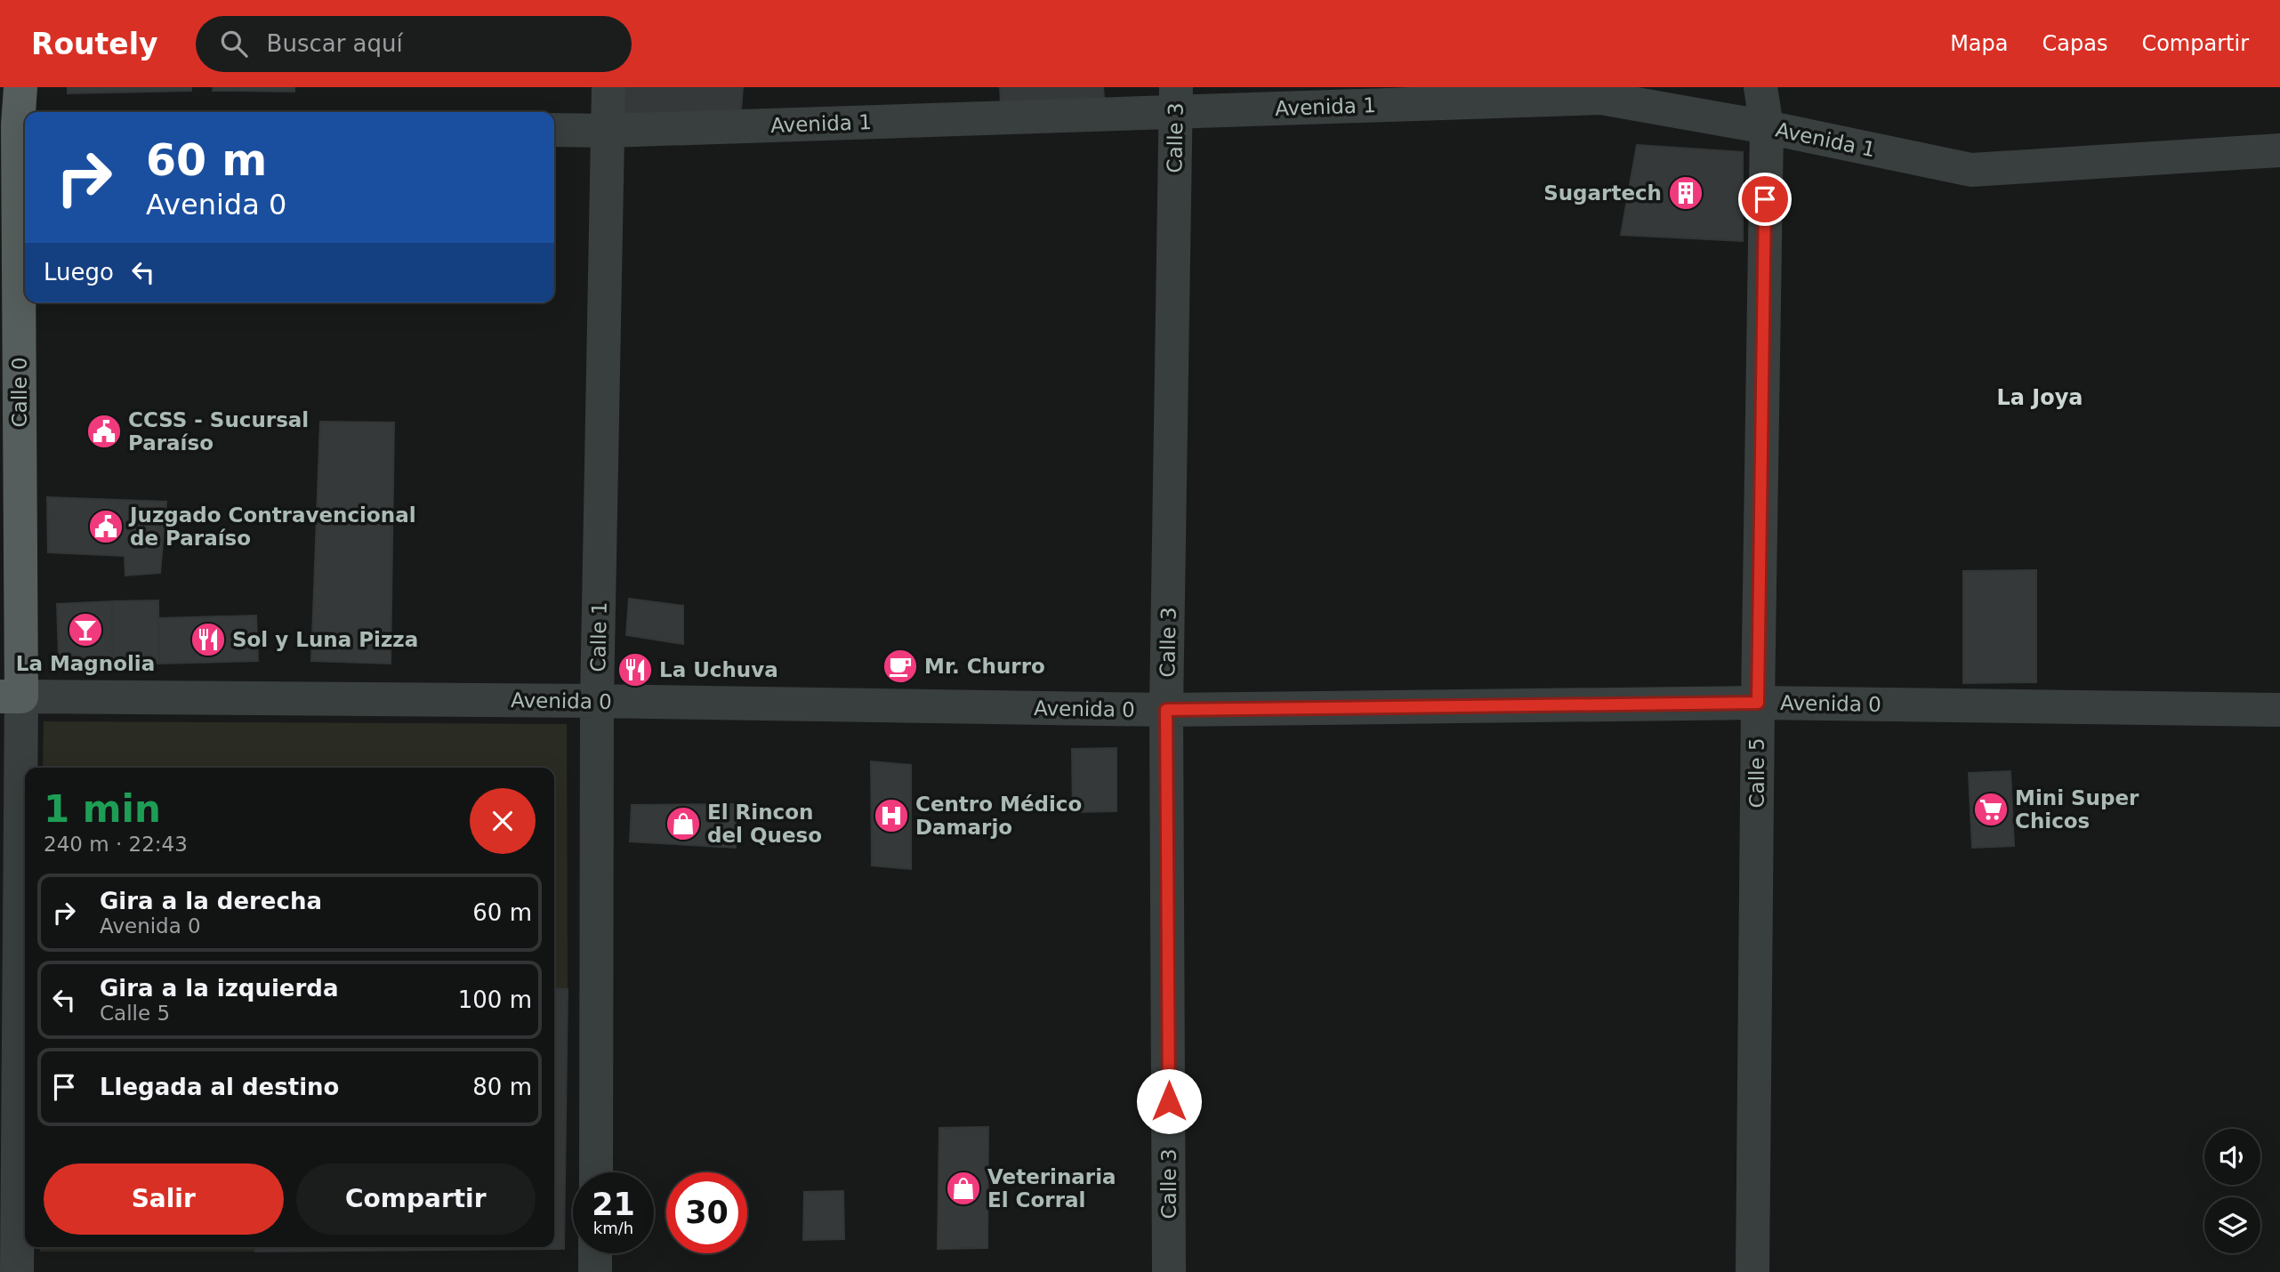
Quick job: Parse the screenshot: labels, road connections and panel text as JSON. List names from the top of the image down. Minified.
{"streets":{"main road":["Calle 0"],"street":["Avenida 1","Calle 3","Calle 1","Avenida 0","Calle 5"]},"crossings":[["Avenida 1","Calle 3"],["Avenida 1","Calle 1"],["Avenida 1","Calle 5"],["Calle 3","Avenida 0"],["Calle 0","Avenida 0"],["Calle 1","Avenida 0"],["Avenida 0","Calle 5"]],"districts":["La Joya"],"places":{"building":["Sugartech"],"public building":["CCSS - Sucursal Paraíso","Juzgado Contravencional de Paraíso"],"bar":["La Magnolia"],"restaurant":["Sol y Luna Pizza","La Uchuva"],"cafe":["Mr. Churro"],"supermarket":["Mini Super Chicos"],"hospital":["Centro Médico Damarjo"],"shop":["El Rincon del Queso","Veterinaria El Corral"]},"page":{"header":"Routely","search":"Buscar aquí","nav":["Mapa","Capas","Compartir"],"turn":["60 m","Avenida 0"],"then":"Luego","heading":["1 min","240 m · 22:43"],"list":[{"name":"Gira a la derecha","note":"Avenida 0","value":"60 m"},{"name":"Gira a la izquierda","note":"Calle 5","value":"100 m"},{"name":"Llegada al destino","value":"80 m"}],"buttons":["Salir","Compartir"],"speed":"21 km/h","limit":"30"}}
